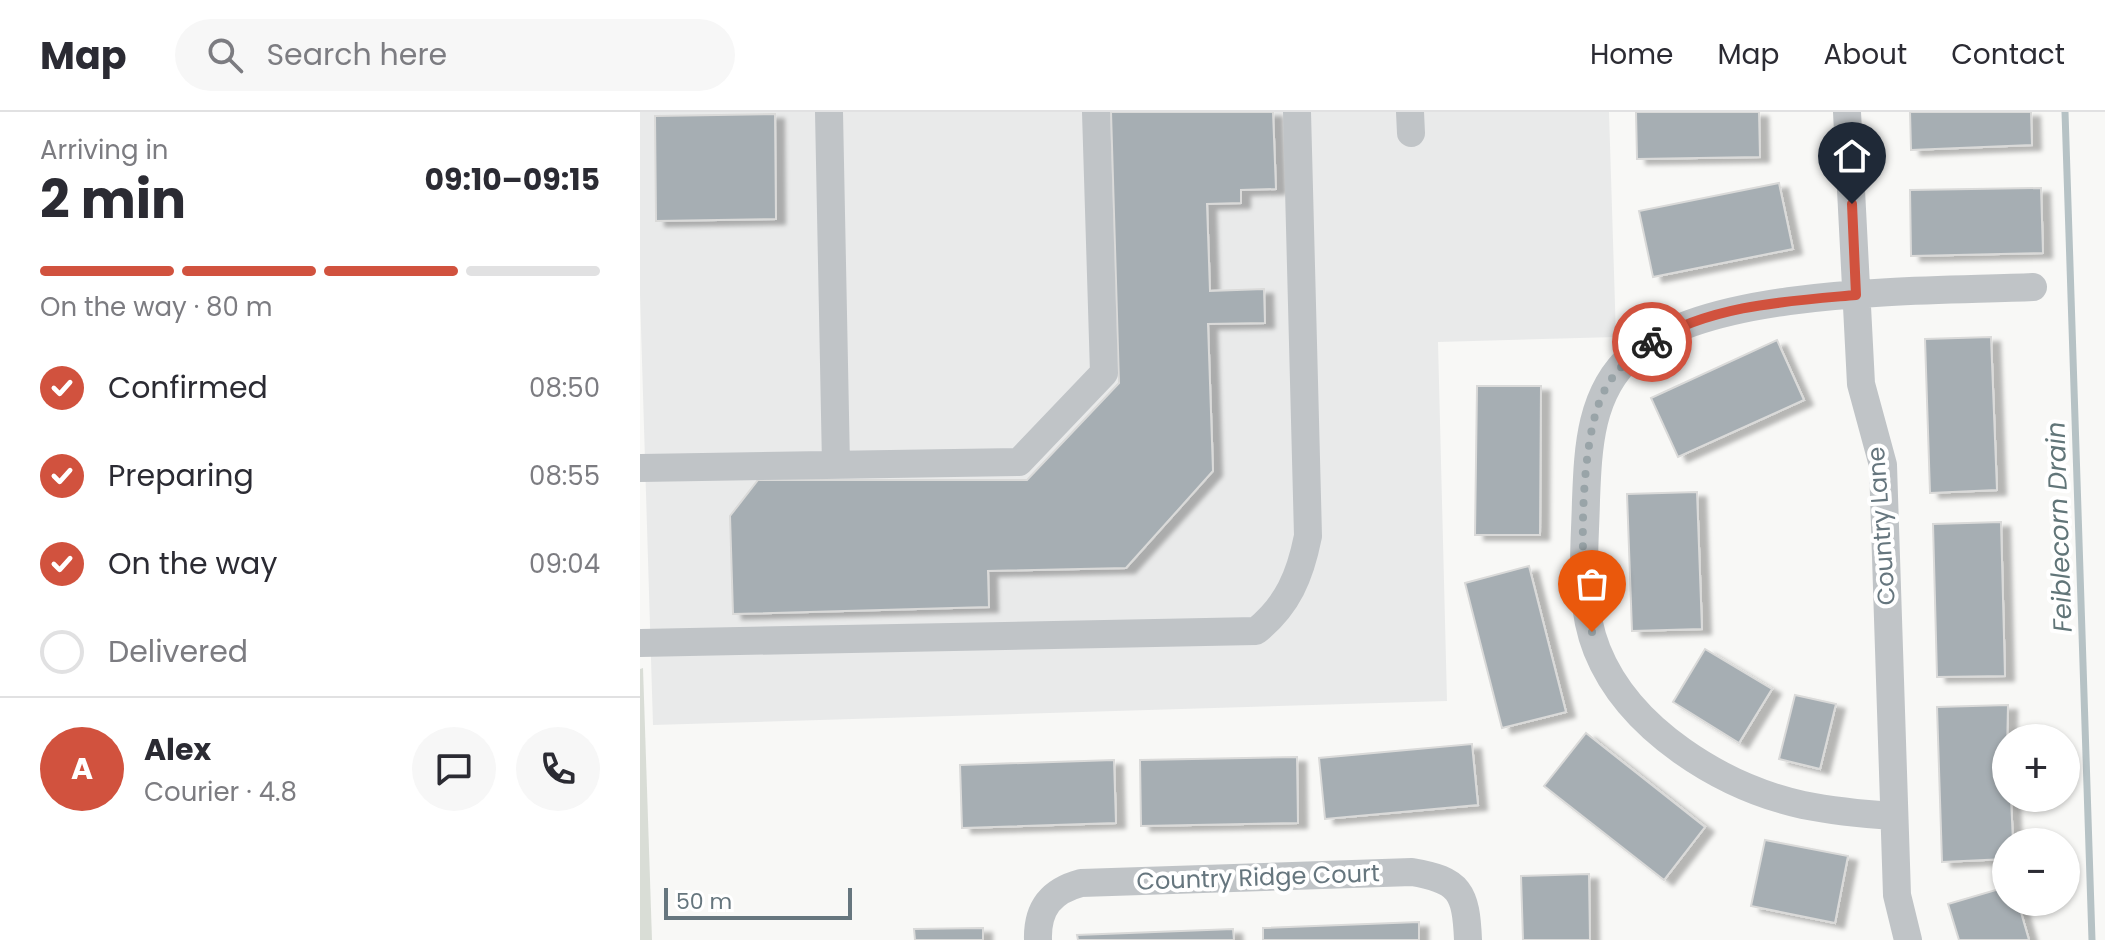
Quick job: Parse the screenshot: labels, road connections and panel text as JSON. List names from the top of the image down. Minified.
{"streets":{"street":["Country Lane","Country Ridge Court"]},"water":["Feiblecorn Drain"],"scale_bar":"50 m","page":{"header":"Map","search":"Search here","nav":["Home","Map","About","Contact"],"heading":["2 min","Arriving in","09:10–09:15"],"panel":["Alex","Courier · 4.8"],"bar":"On the way · 80 m","list":[["Confirmed","08:50"],["Preparing","08:55"],["On the way","09:04"],"Delivered"],"map_buttons":["+","−"],"round":"A","scale":"50 m"}}
